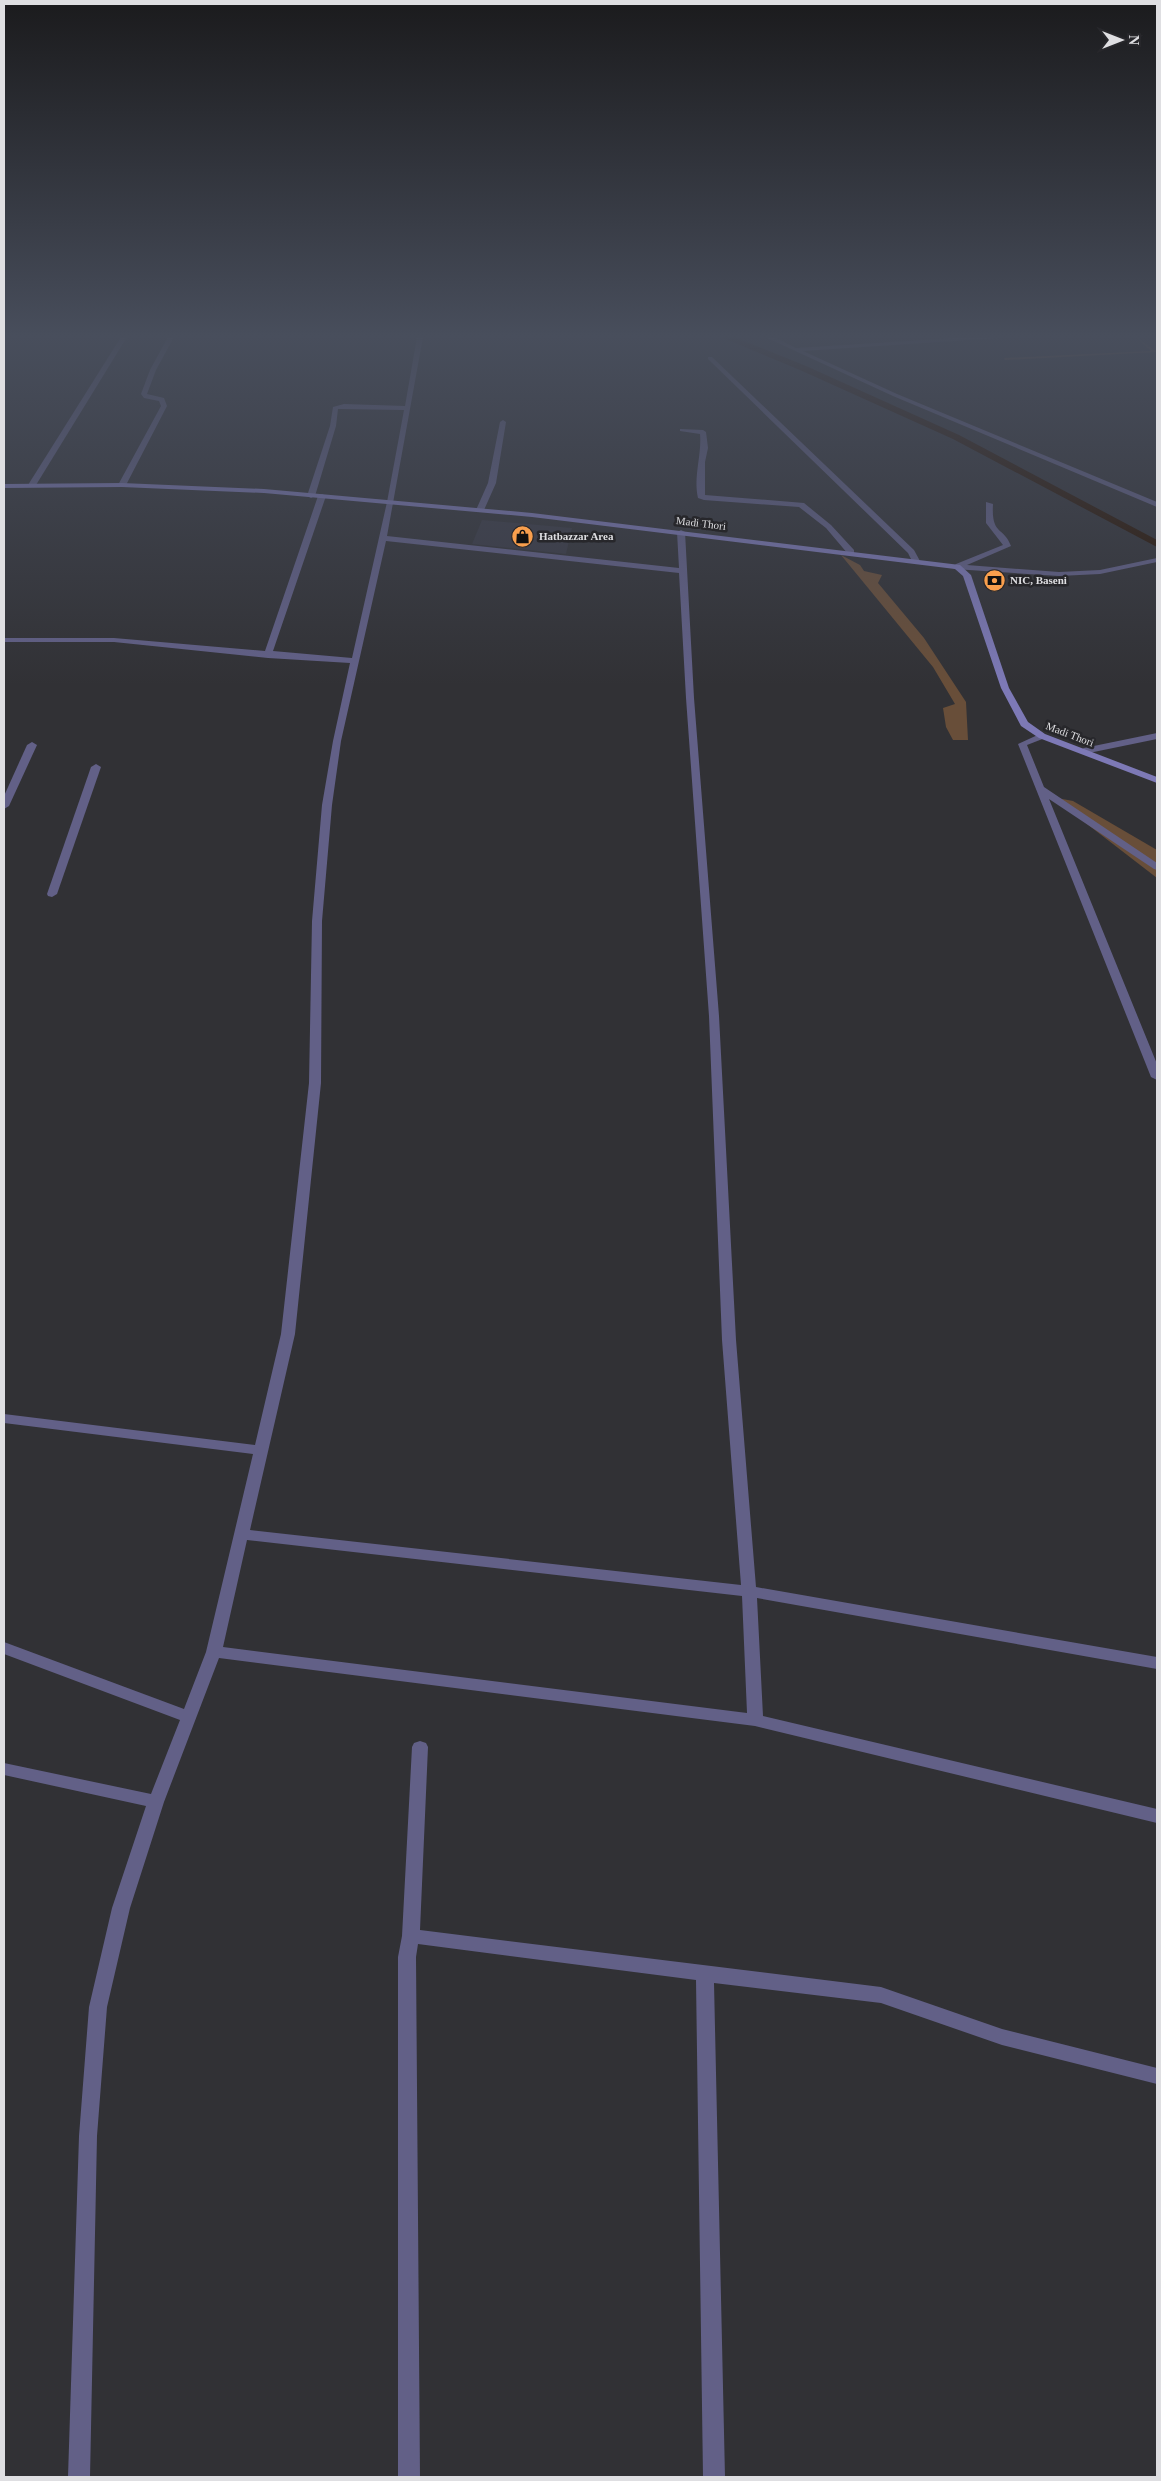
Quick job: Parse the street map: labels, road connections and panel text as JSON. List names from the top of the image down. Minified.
{"streets":{"main road":["Madi Thori"]},"places":{"shop":["Hatbazzar Area"],"bank":["NIC, Baseni"]},"north":"right"}
